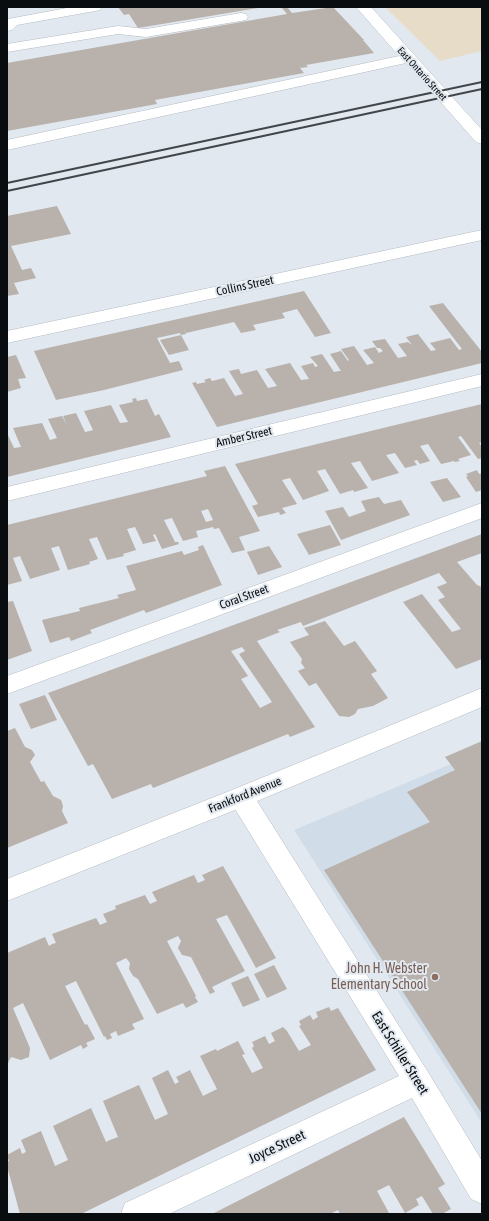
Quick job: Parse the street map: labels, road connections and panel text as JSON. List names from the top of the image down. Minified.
{"streets":{"street":["East Ontario Street","Collins Street","Amber Street","Coral Street","Frankford Avenue","East Schiller Street","Joyce Street"]},"crossings":[["Frankford Avenue","East Schiller Street"],["East Schiller Street","Joyce Street"]],"places":["John H. Webster Elementary School"]}
